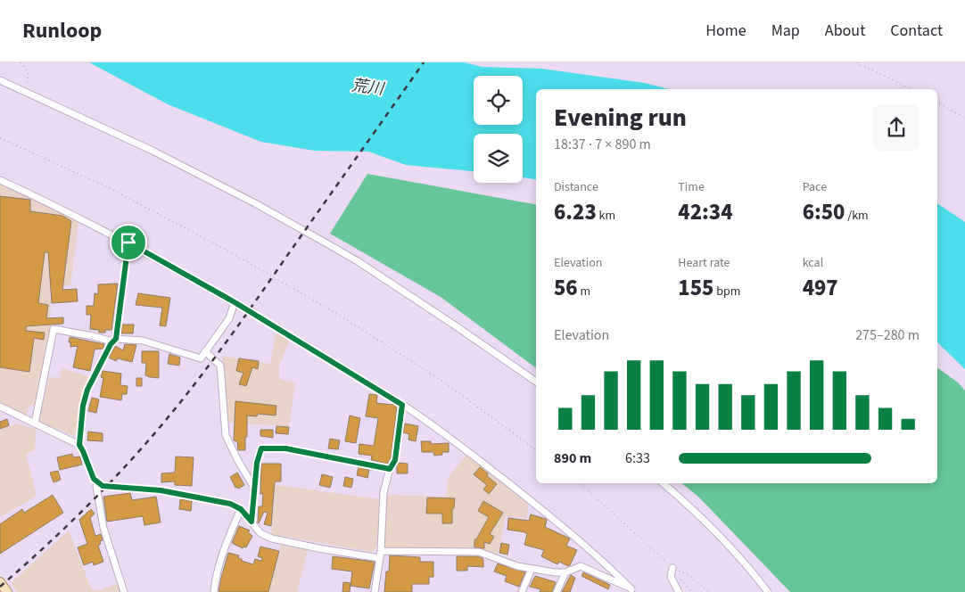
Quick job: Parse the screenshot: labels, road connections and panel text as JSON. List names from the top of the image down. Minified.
{"water":["荒川"],"page":{"header":"Runloop","nav":["Home","Map","About","Contact"],"heading":["Evening run","18:37 · 7 × 890 m"],"stats":[["Distance","6.23 km"],["Time","42:34"],["Pace","6:50 /km"],["Elevation","56 m"],["Heart rate","155 bpm"],["kcal","497"]],"chart":["Elevation","275–280 m"],"list":[{"name":"890 m","note":"6:33"}]}}
